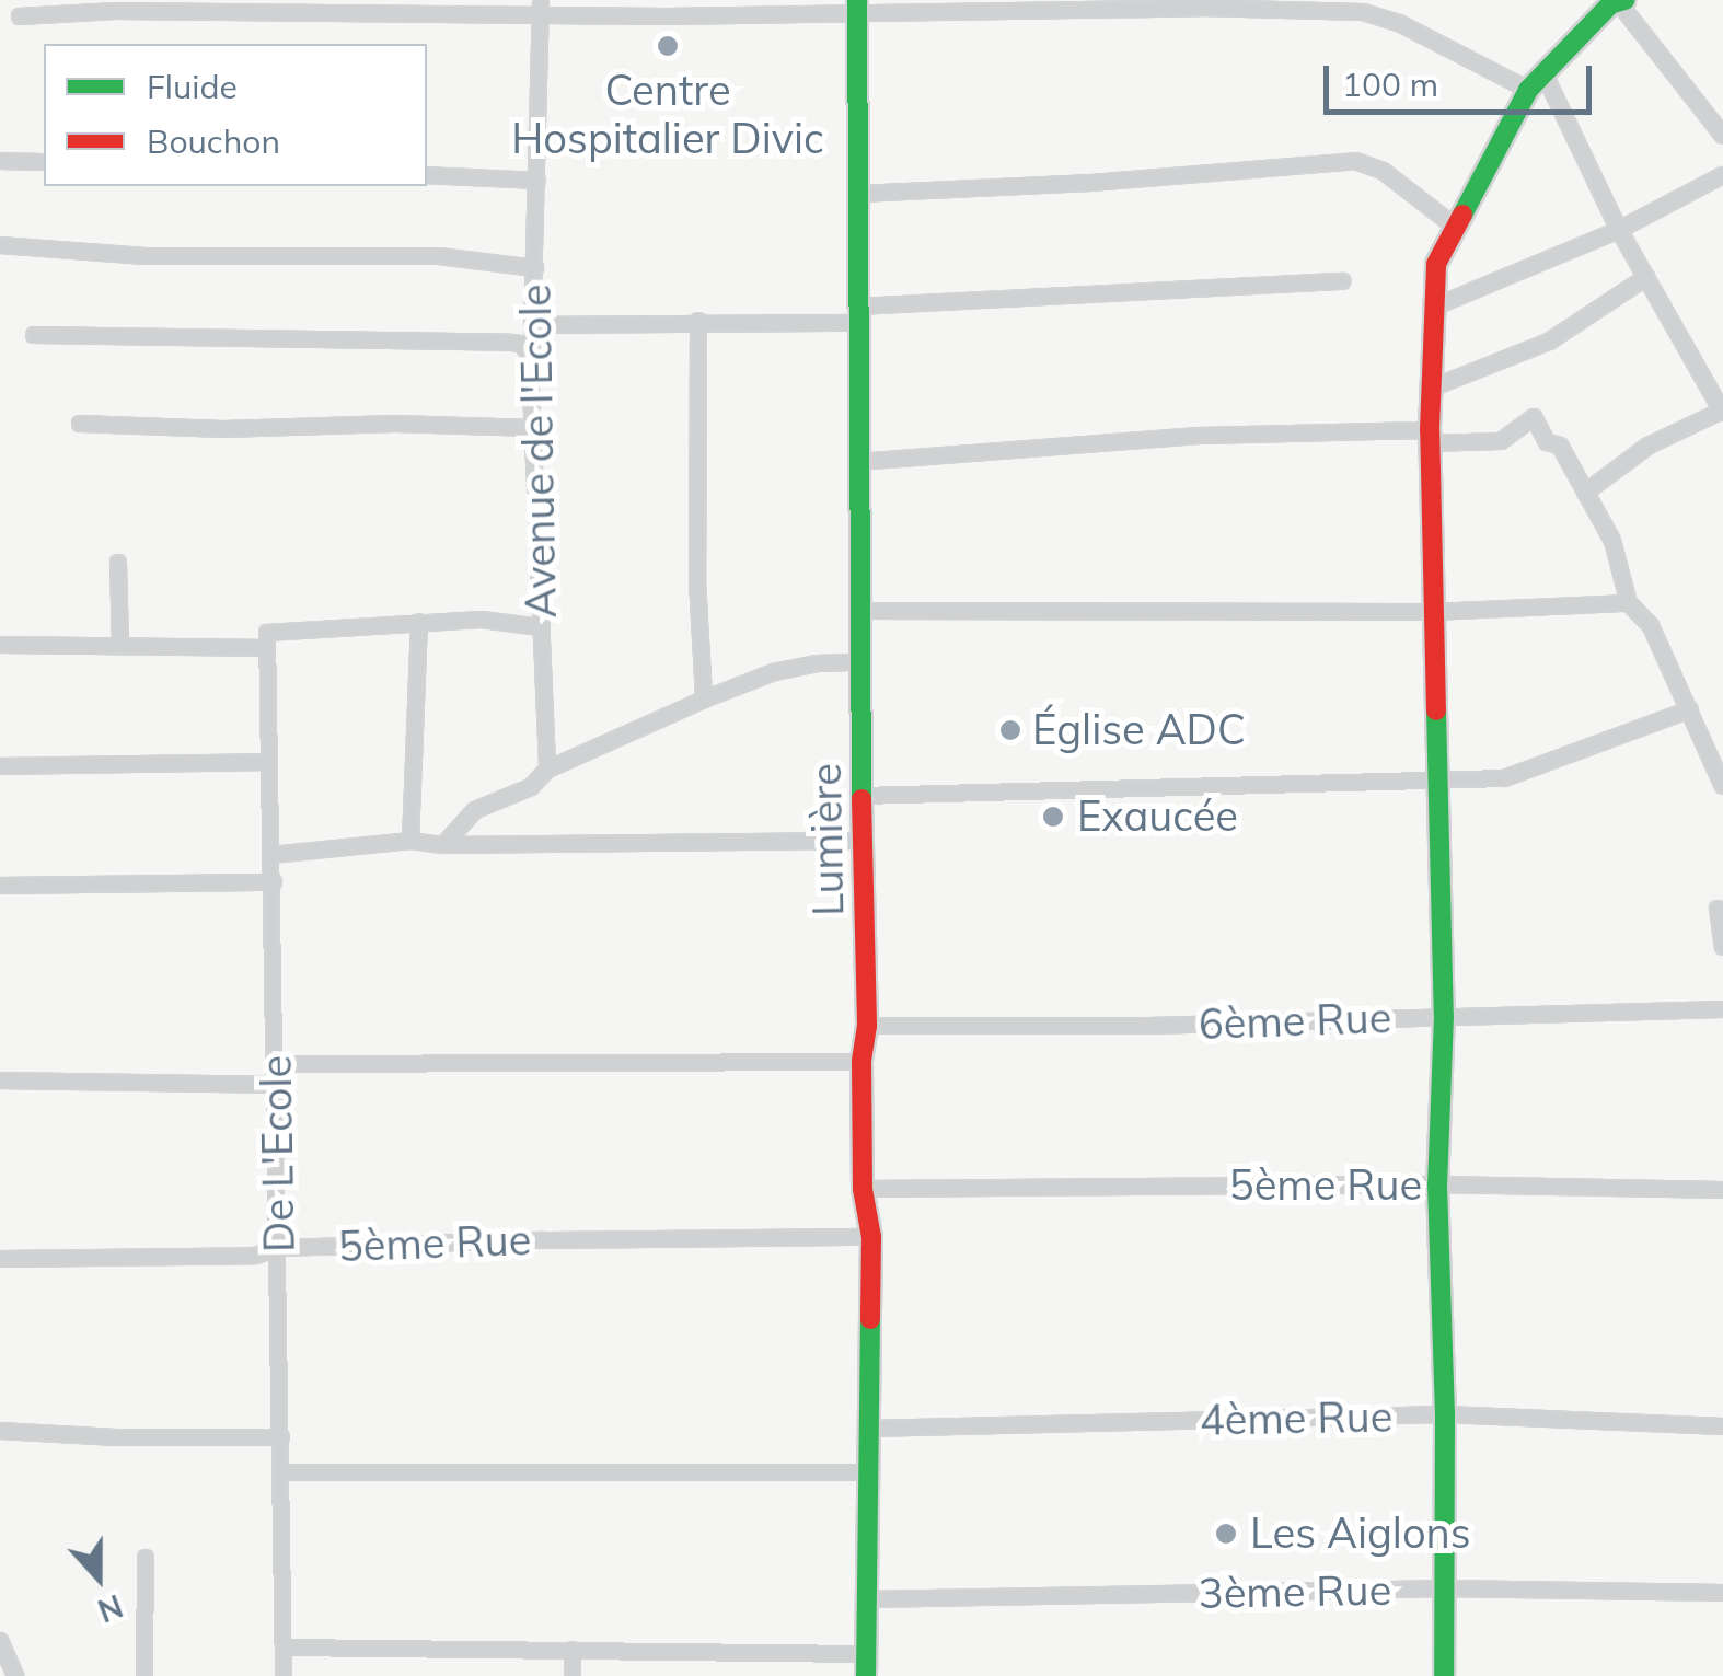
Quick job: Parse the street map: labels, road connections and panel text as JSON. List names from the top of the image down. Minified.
{"streets":{"street":["Avenue de l'Ecole","Lumière","6ème Rue","De L'Ecole","5ème Rue","4ème Rue","3ème Rue"]},"crossings":[["Lumière","6ème Rue"],["Lumière","5ème Rue"],["Lumière","4ème Rue"],["Lumière","3ème Rue"],["De L'Ecole","5ème Rue"]],"places":["Centre Hospitalier Divic","Église ADC","Exaucée","Les Aiglons"],"legend":["Fluide","Bouchon"],"scale_bar":"100 m","north":"bottom"}
